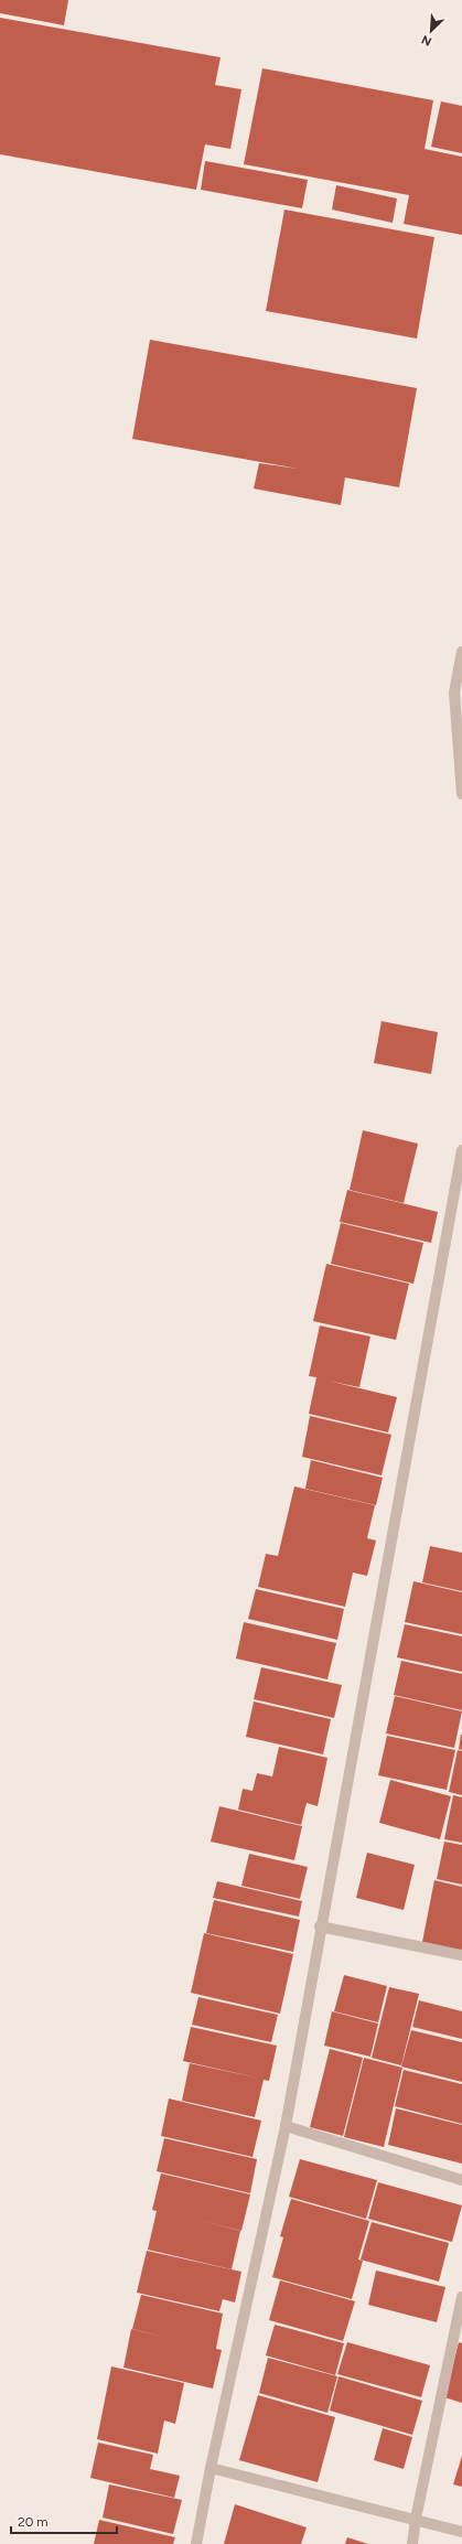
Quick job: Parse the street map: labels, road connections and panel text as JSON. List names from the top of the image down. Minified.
{"scale_bar":"20 m","north":"bottom left"}
